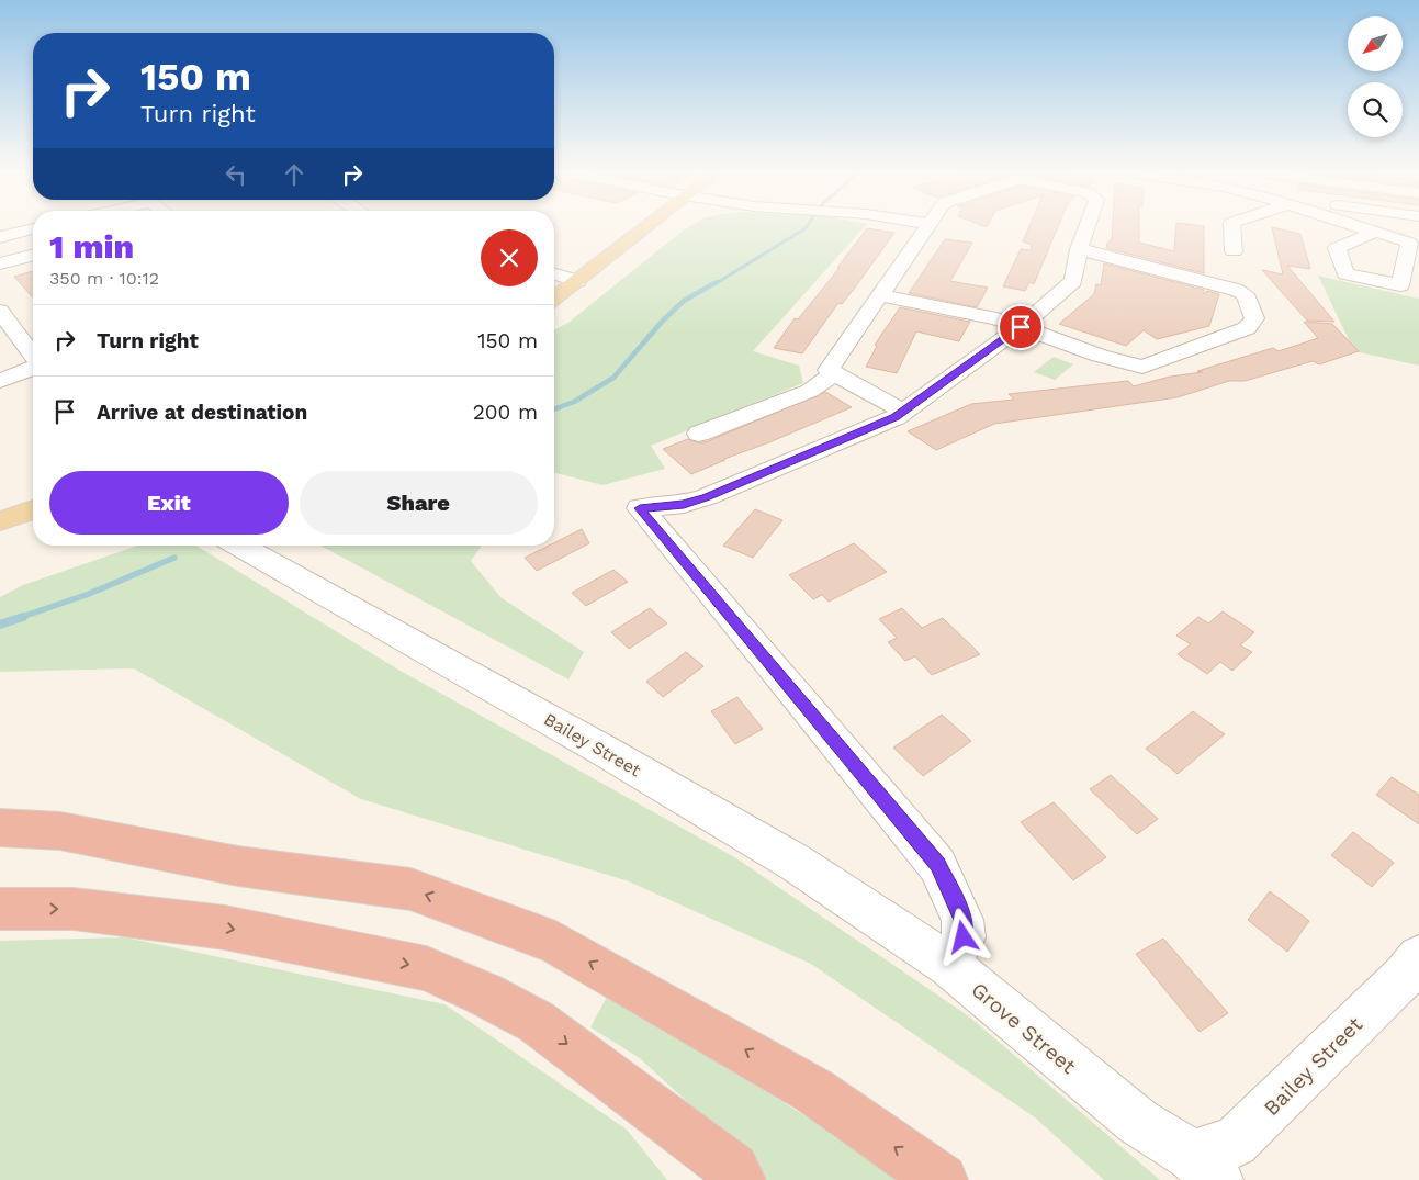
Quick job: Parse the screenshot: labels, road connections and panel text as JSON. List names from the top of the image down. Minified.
{"streets":{"street":["Bailey Street","Grove Street"]},"crossings":[["Bailey Street","Grove Street"]],"north":"bottom left","page":{"turn":["150 m","Turn right"],"heading":["1 min","350 m · 10:12"],"list":[{"name":"Turn right","value":"150 m"},{"name":"Arrive at destination","value":"200 m"}],"buttons":["Exit","Share"]}}
